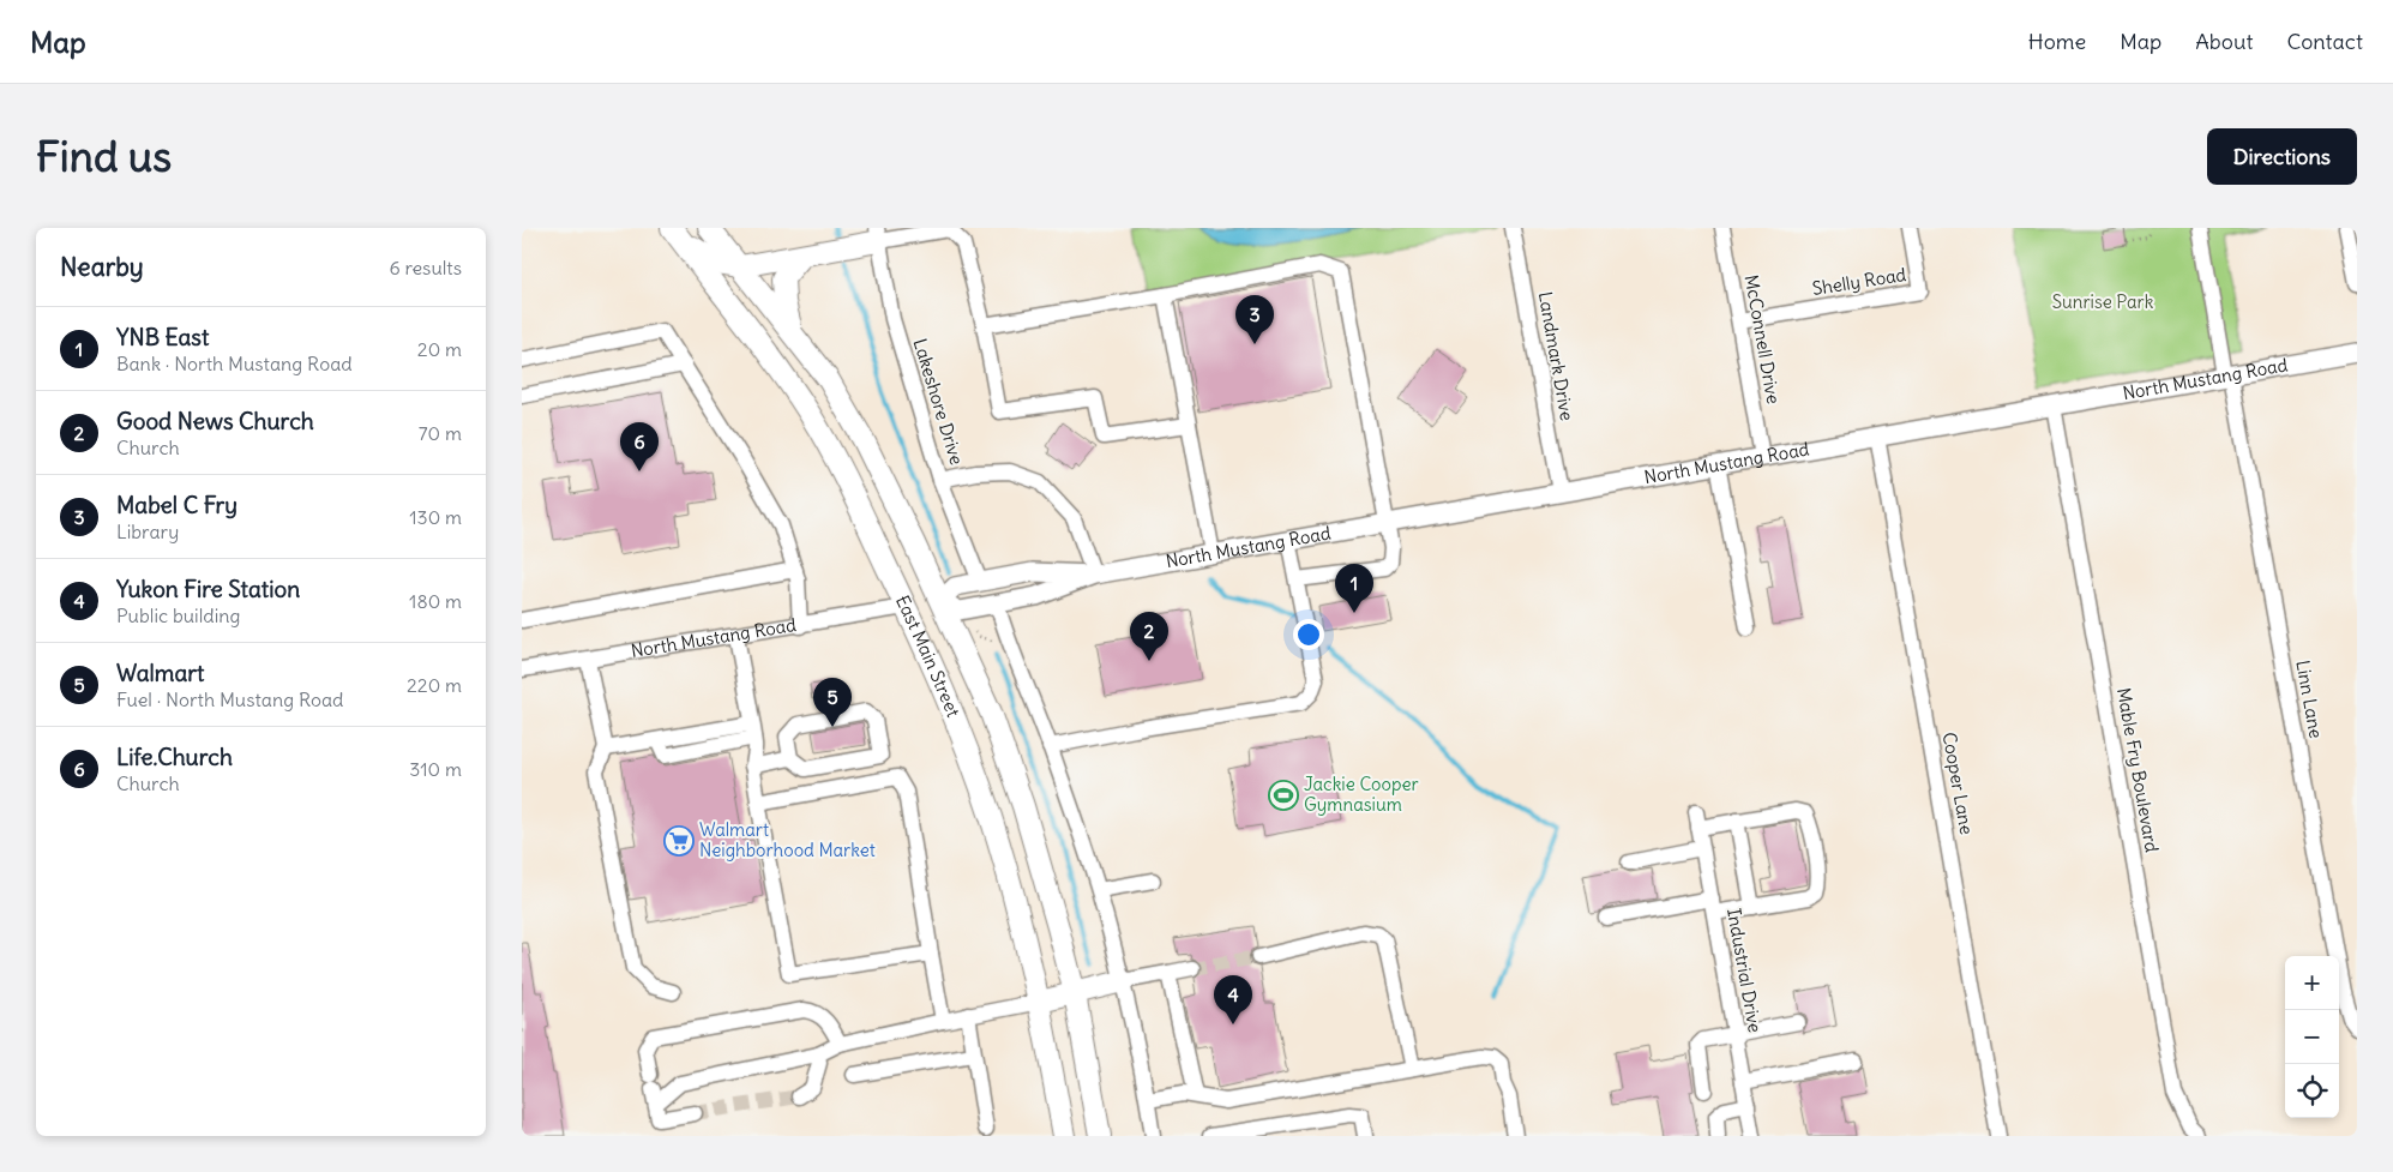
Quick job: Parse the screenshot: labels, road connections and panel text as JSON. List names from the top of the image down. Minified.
{"streets":{"highway":["East Main Street"],"main road":["North Mustang Road"],"street":["Shelly Road","McConnell Drive","Landmark Drive","Lakeshore Drive","Linn Lane","Mable Fry Boulevard","Cooper Lane","Industrial Drive"]},"crossings":[["Shelly Road","McConnell Drive"],["McConnell Drive","North Mustang Road"],["Landmark Drive","North Mustang Road"],["North Mustang Road","Lakeshore Drive"],["North Mustang Road","East Main Street"],["North Mustang Road","Linn Lane"],["North Mustang Road","Mable Fry Boulevard"],["North Mustang Road","Cooper Lane"]],"parks":["Sunrise Park"],"places":{"sports":["Jackie Cooper Gymnasium"],"supermarket":["Walmart Neighborhood Market"]},"page":{"header":"Map","nav":["Home","Map","About","Contact"],"buttons":"Directions","title":"Find us","heading":["Nearby","6 results"],"pins":["3","6","1","2","5","4"],"list":[{"mark":"1","name":"YNB East","note":"Bank · North Mustang Road","value":"20 m"},{"mark":"2","name":"Good News Church","note":"Church","value":"70 m"},{"mark":"3","name":"Mabel C Fry","note":"Library","value":"130 m"},{"mark":"4","name":"Yukon Fire Station","note":"Public building","value":"180 m"},{"mark":"5","name":"Walmart","note":"Fuel · North Mustang Road","value":"220 m"},{"mark":"6","name":"Life.Church","note":"Church","value":"310 m"}],"map_buttons":["+","−"]}}
